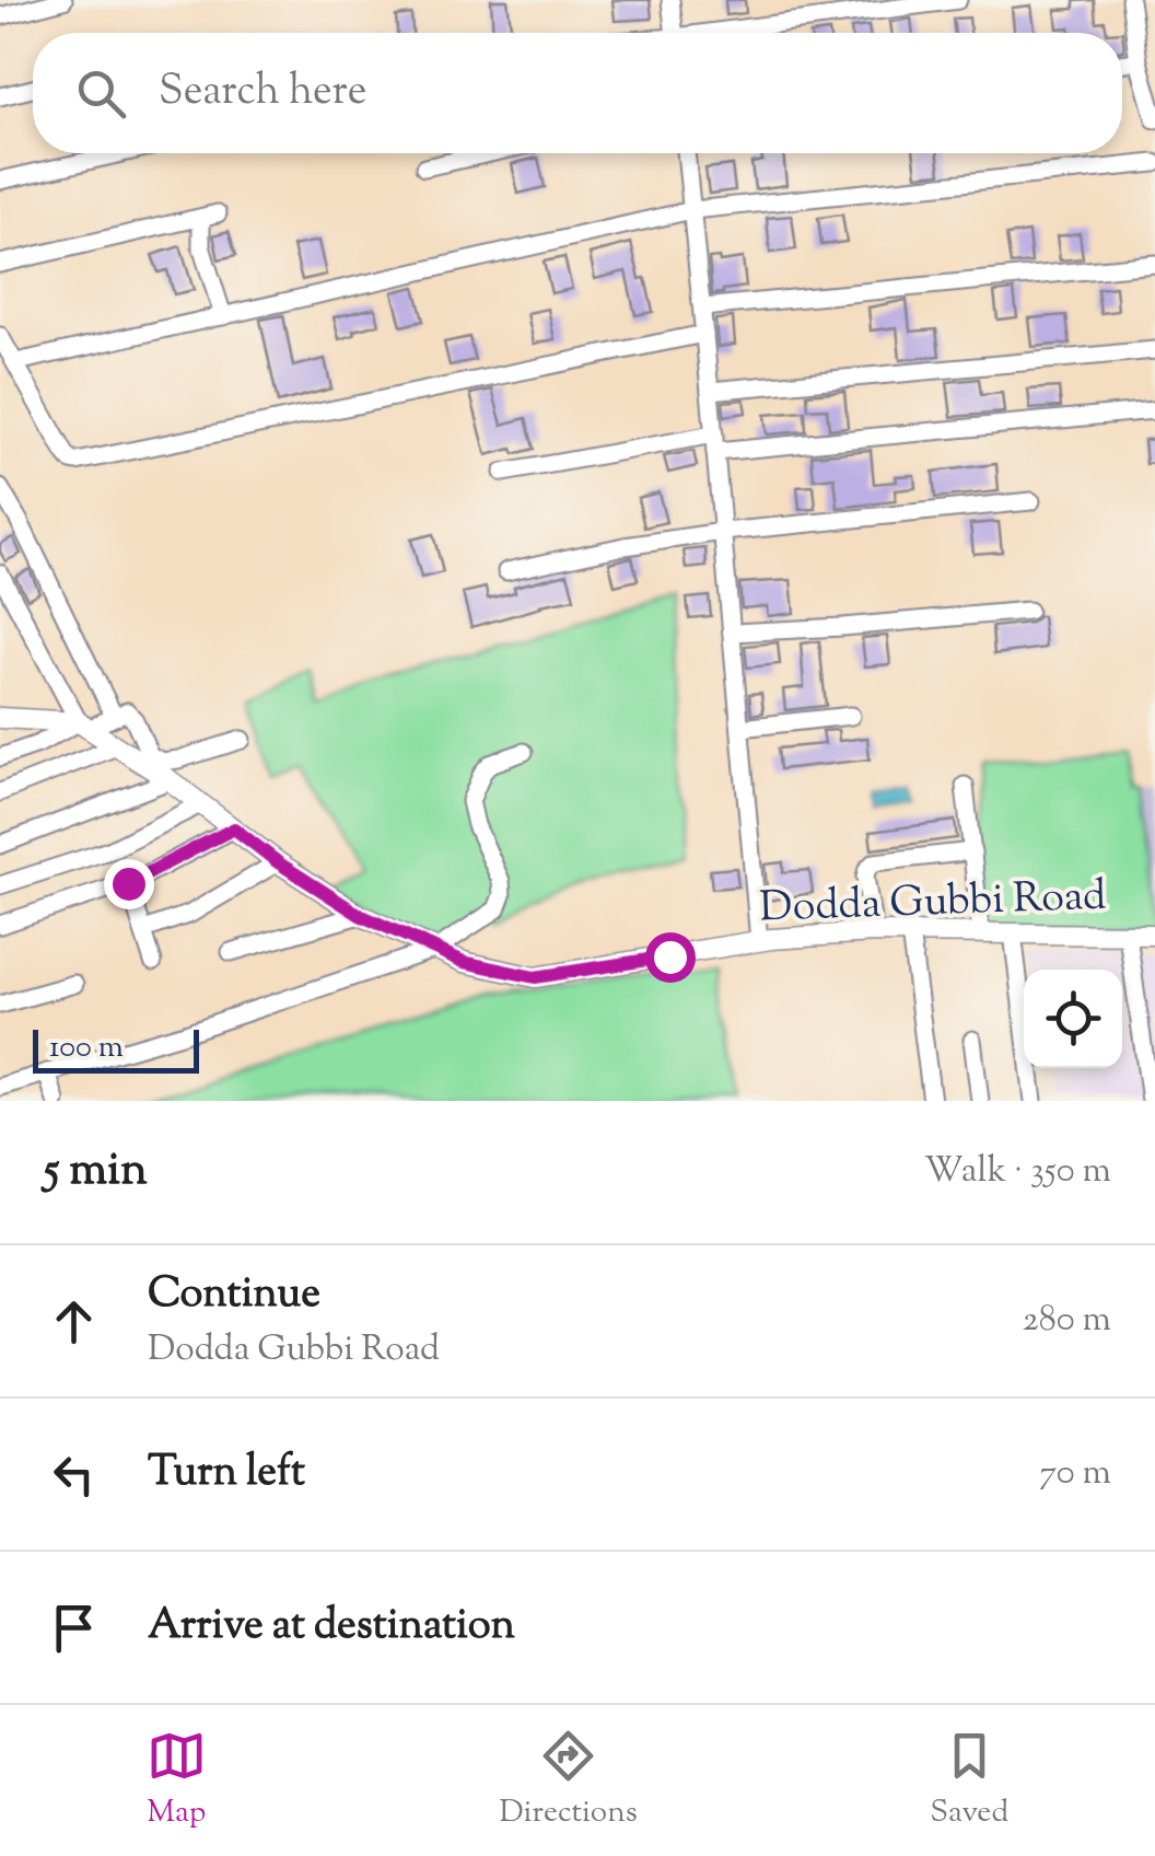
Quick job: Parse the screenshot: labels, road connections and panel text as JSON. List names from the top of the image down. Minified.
{"streets":{"main road":["Dodda Gubbi Road"]},"scale_bar":"100 m","page":{"search":"Search here","scale":"100 m","heading":["5 min","Walk · 350 m"],"list":[["Continue","Dodda Gubbi Road","280 m"],["Turn left","70 m"],"Arrive at destination"],"nav":["Map","Directions","Saved"]}}
